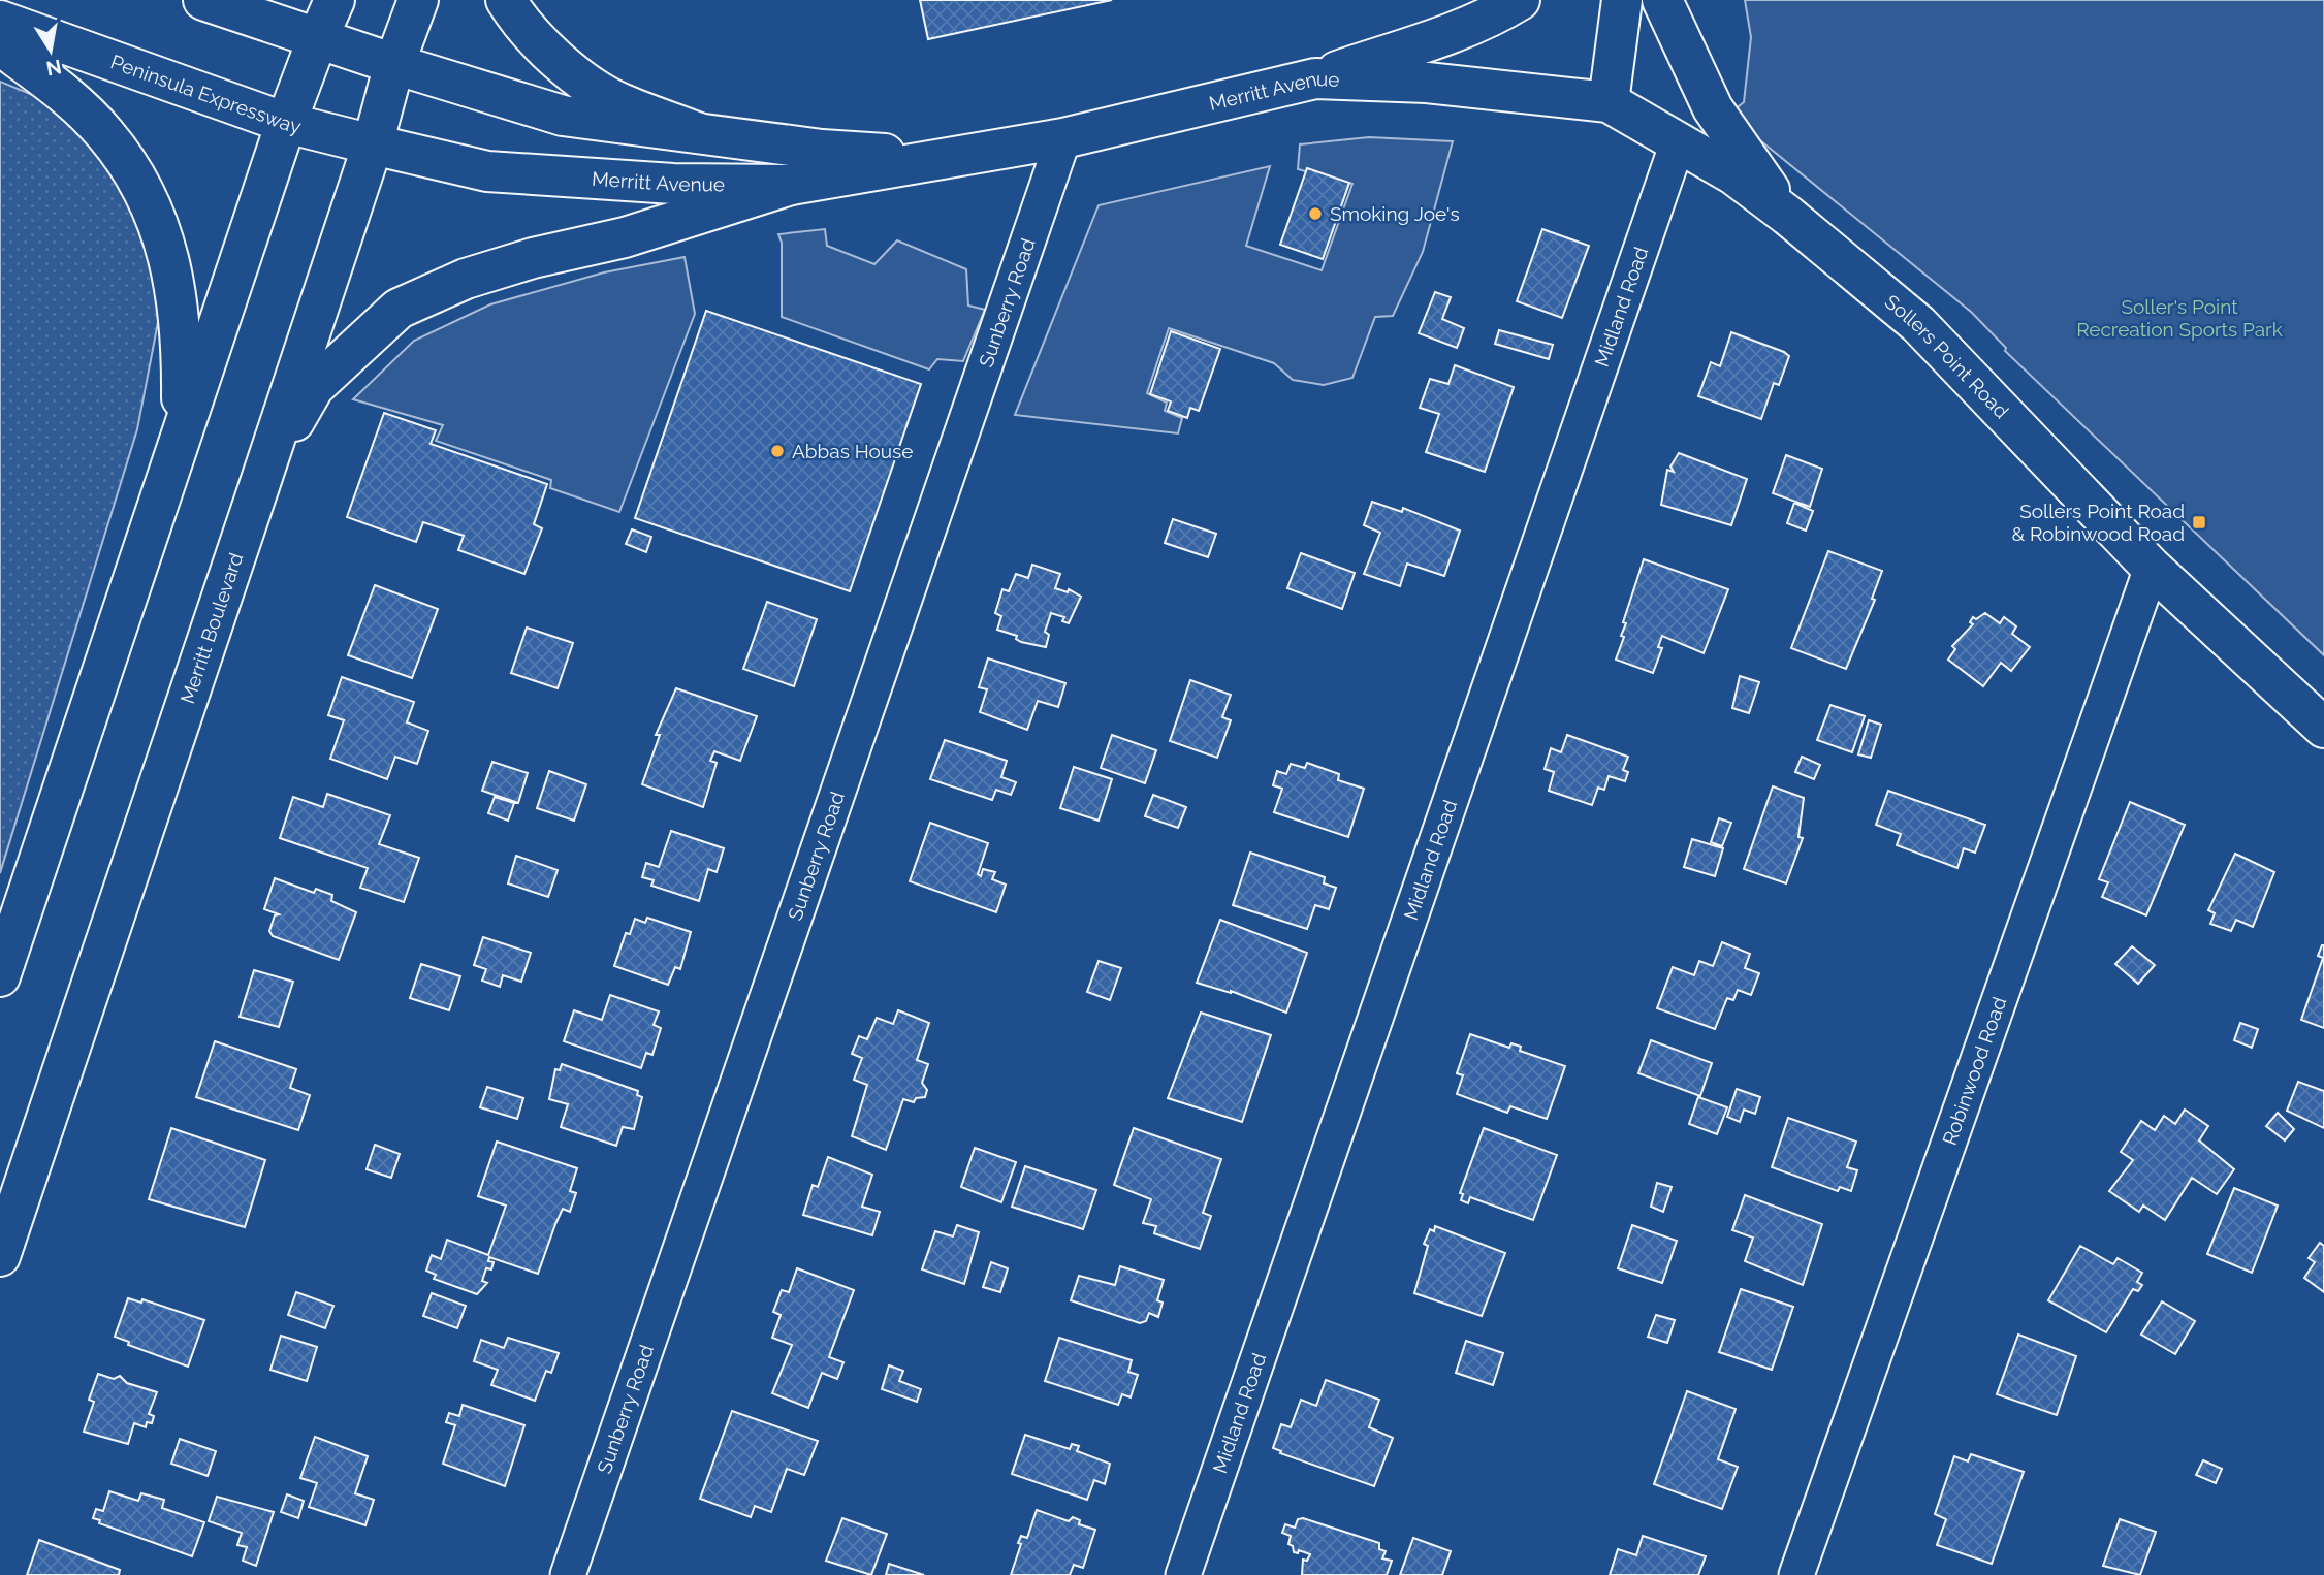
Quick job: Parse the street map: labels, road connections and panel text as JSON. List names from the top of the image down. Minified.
{"streets":{"main road":["Peninsula Expressway","Merritt Avenue","Sollers Point Road","Merritt Boulevard"],"street":["Sunberry Road","Midland Road","Robinwood Road"]},"crossings":[["Peninsula Expressway","Merritt Avenue"],["Peninsula Expressway","Merritt Boulevard"],["Merritt Avenue","Sunberry Road"],["Merritt Avenue","Sollers Point Road"],["Merritt Avenue","Merritt Boulevard"],["Midland Road","Sollers Point Road"],["Sollers Point Road","Robinwood Road"]],"parks":["Soller's Point Recreation Sports Park"],"places":{"other":["Smoking Joe's","Abbas House"],"transit":["Sollers Point Road & Robinwood Road"]},"north":"bottom"}
